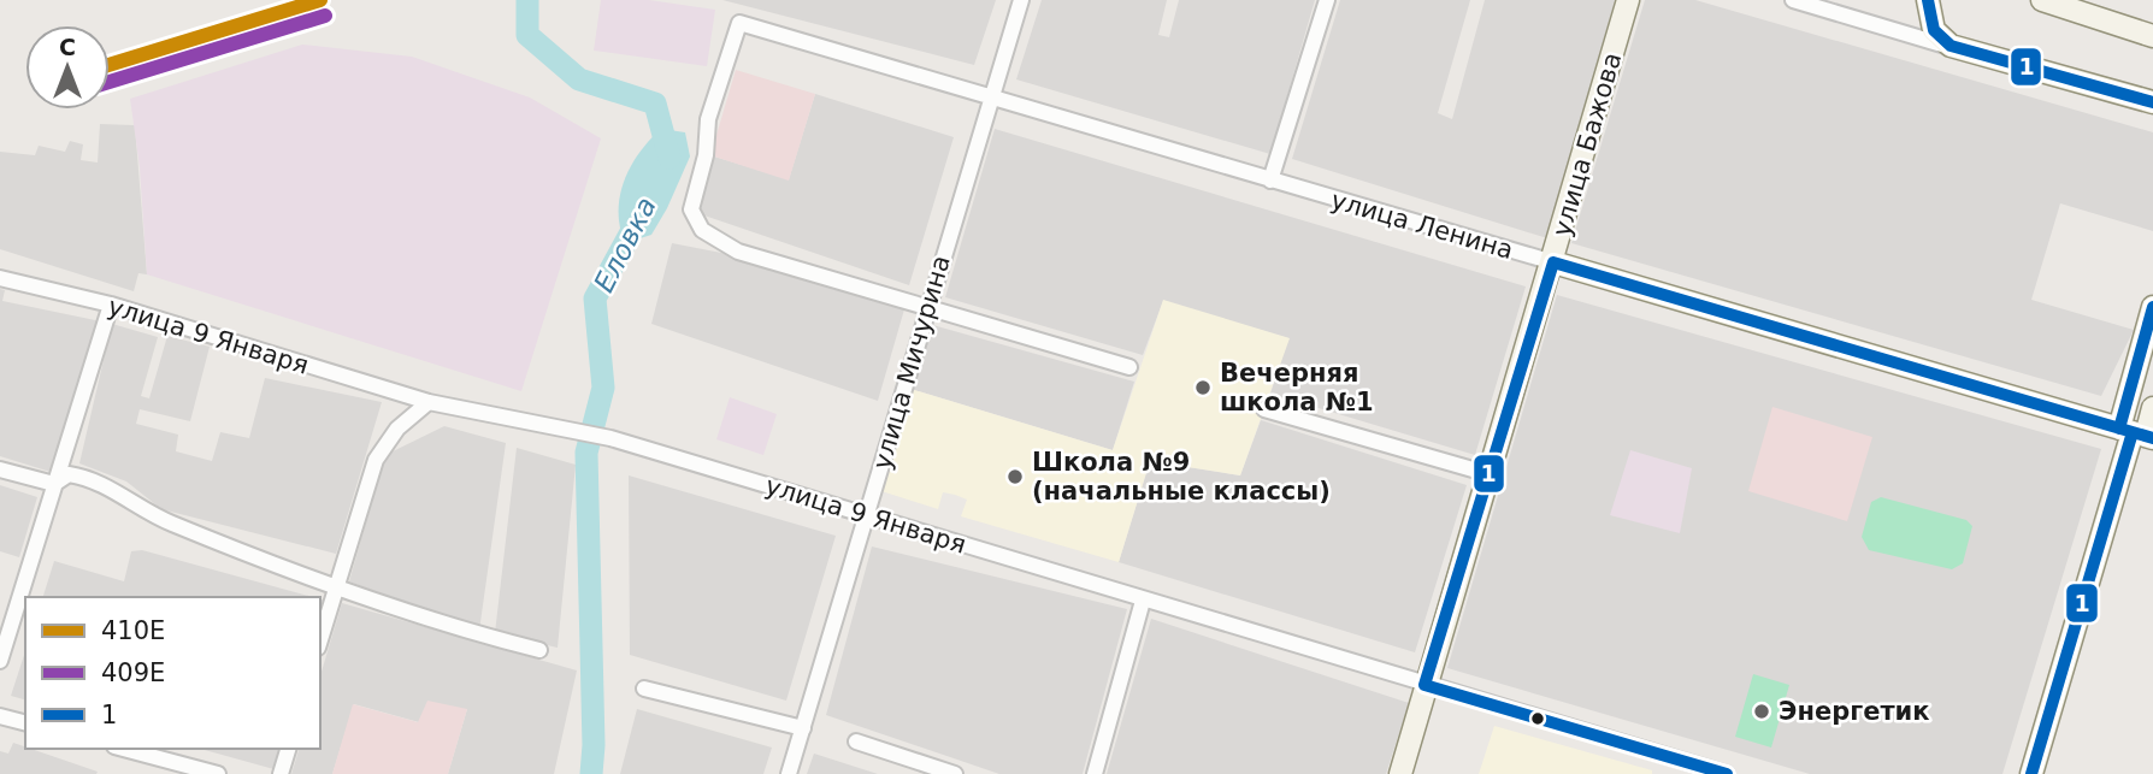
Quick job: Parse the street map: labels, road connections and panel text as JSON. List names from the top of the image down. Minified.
{"streets":{"street":["улица Бажова","улица Ленина","улица 9 Января","улица Мичурина"]},"crossings":[["улица Бажова","улица Ленина"],["улица Бажова","улица 9 Января"],["улица Ленина","улица Мичурина"],["улица 9 Января","улица Мичурина"]],"water":["Еловка"],"places":["Вечерняя школа №1","Школа №9 (начальные классы)","Энергетик"],"lines":["transit line 410E","transit line 1","transit line 409E"],"legend":["410E","409E","1"],"north":"top"}
